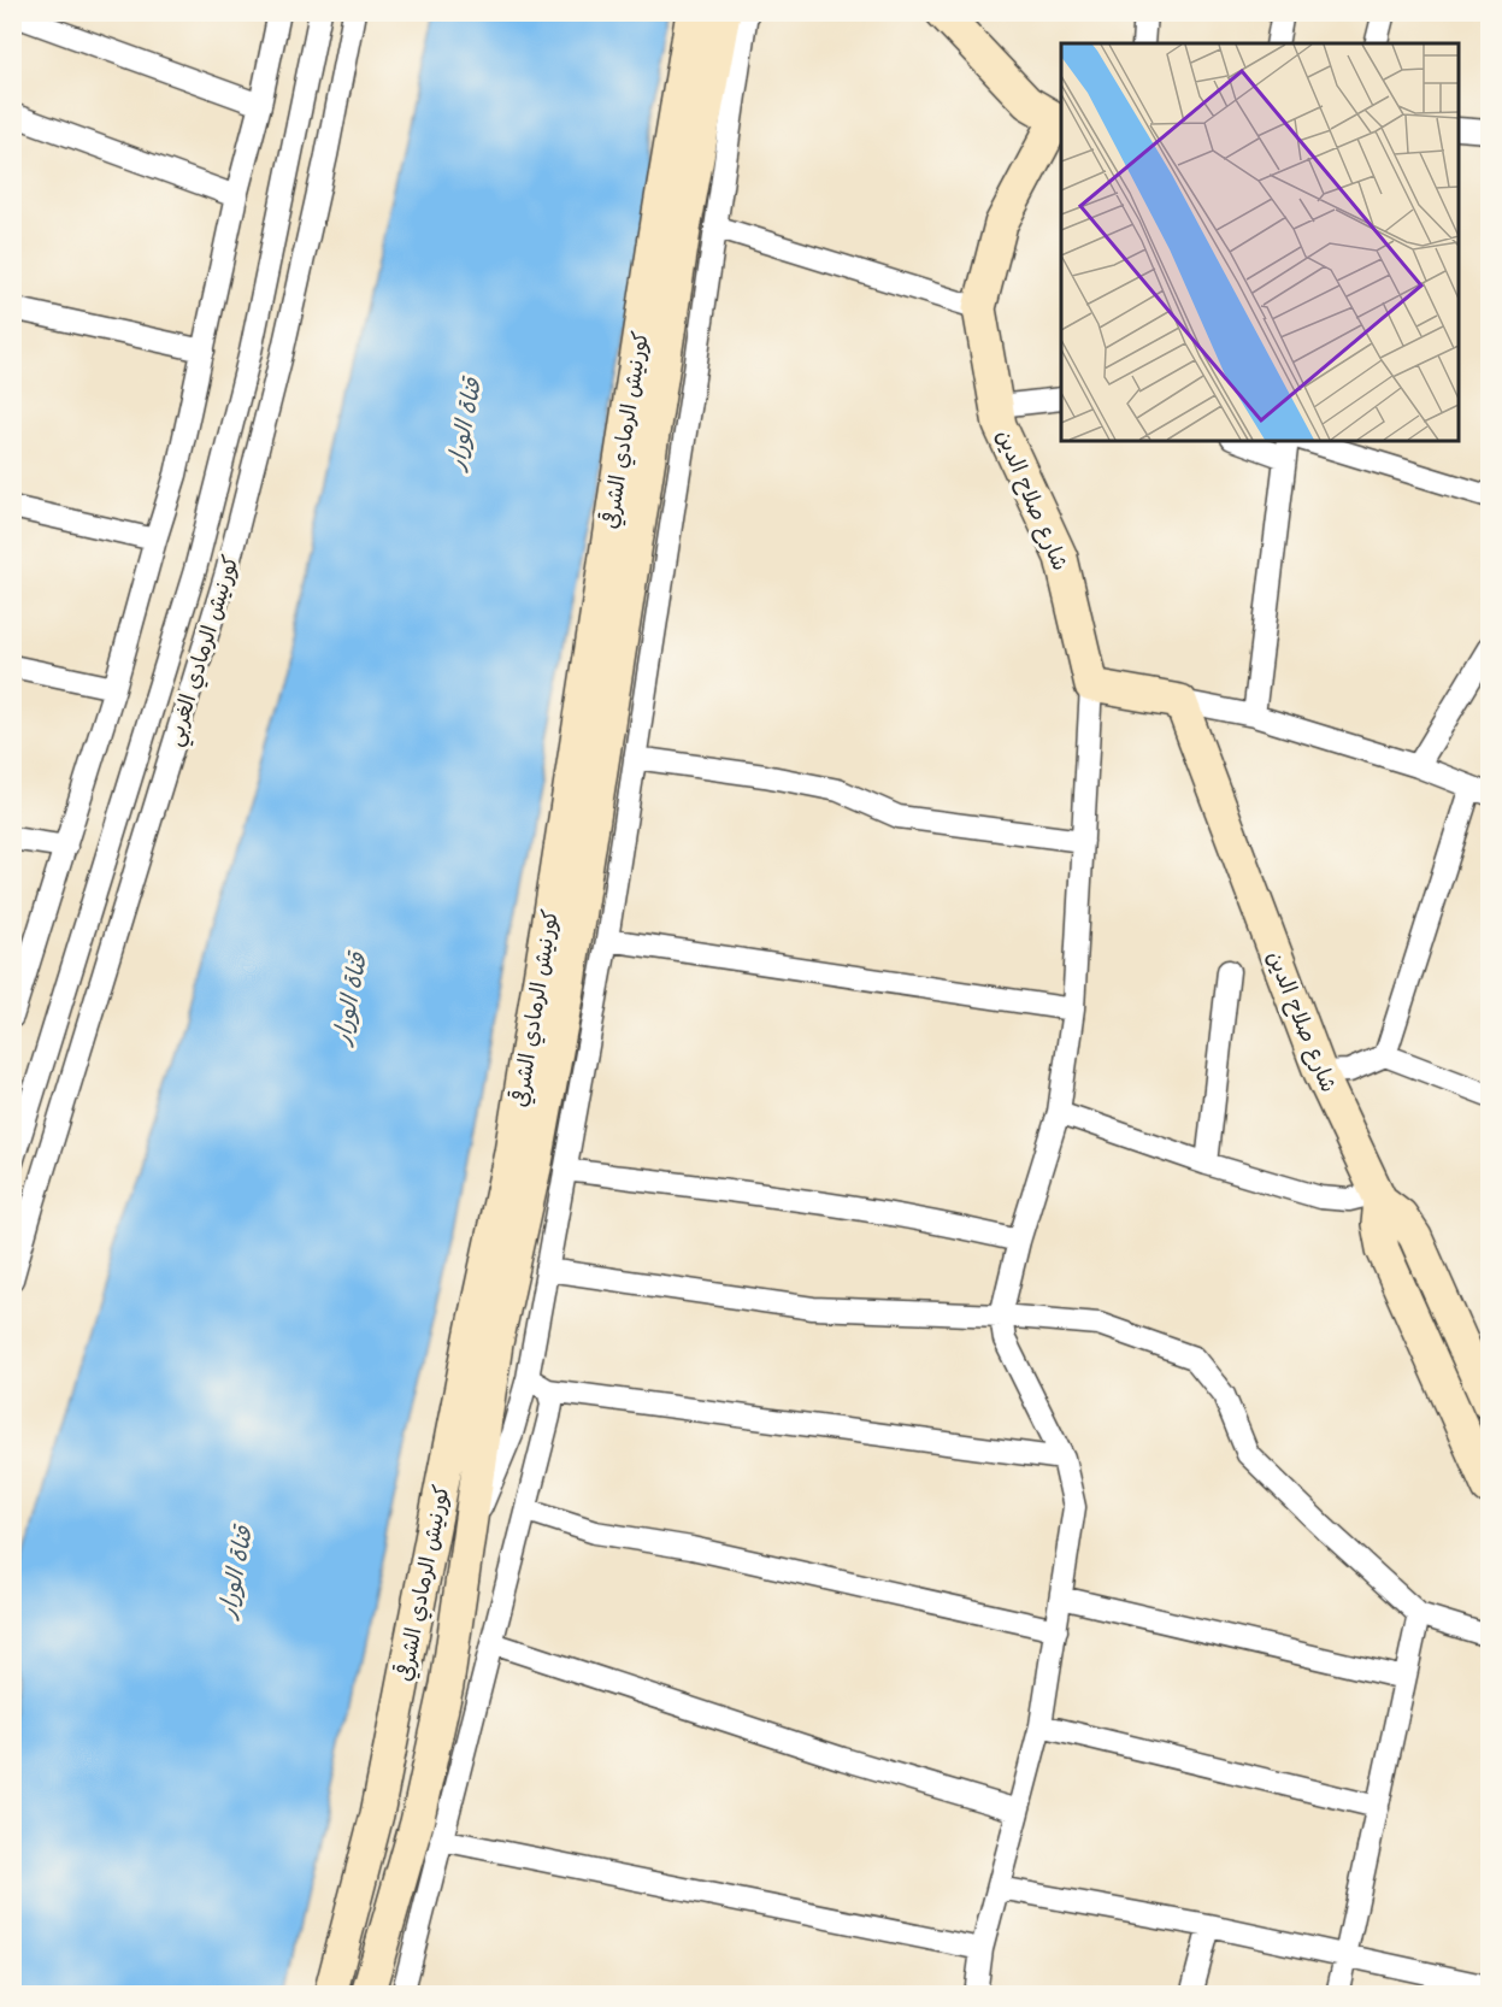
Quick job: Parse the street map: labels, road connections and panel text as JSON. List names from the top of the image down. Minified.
{"streets":{"main road":["كورنيش الرمادي الشرقي","شارع صلاح الدين"],"street":["كورنيش الرمادي الغربي"]},"water":["قناة الورار"]}
